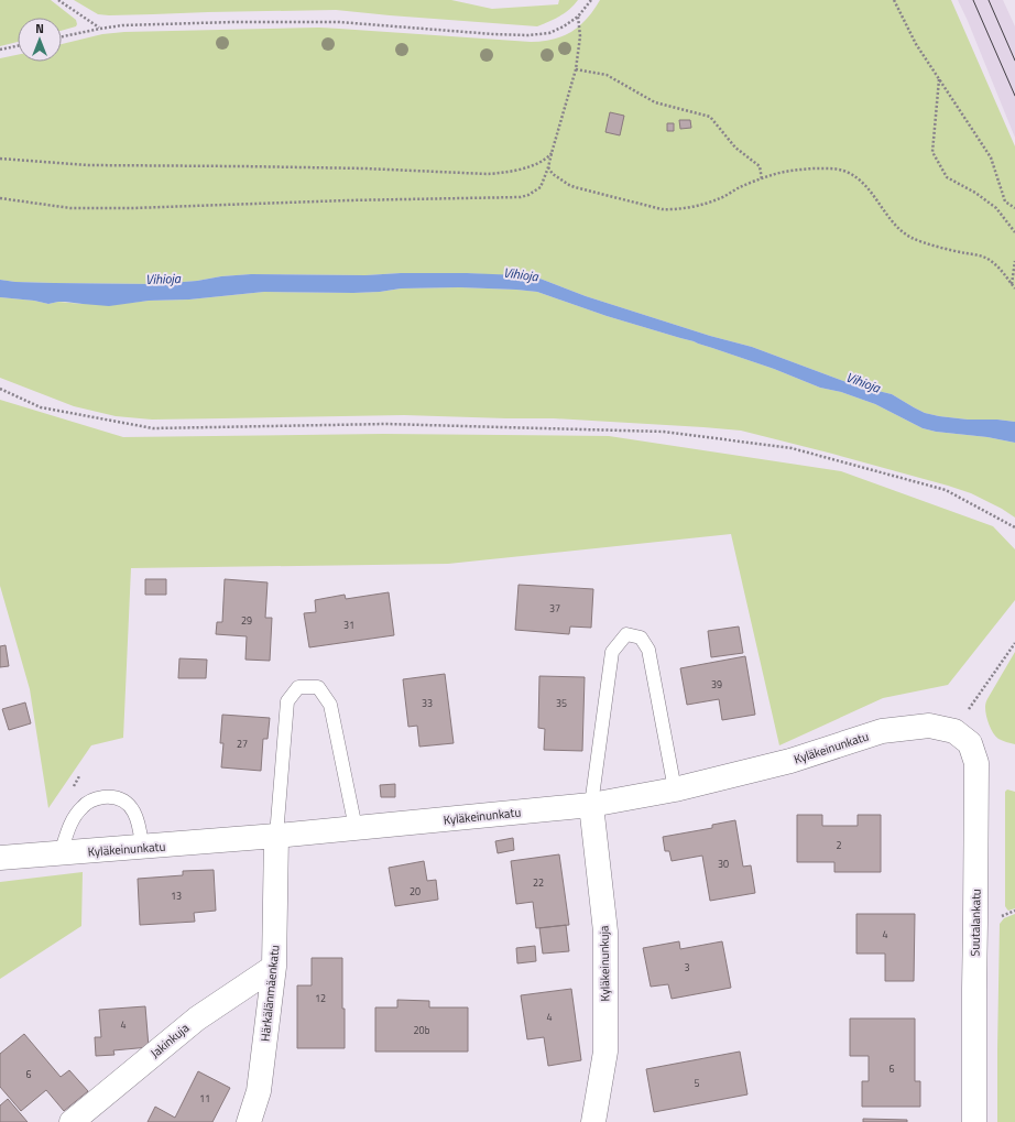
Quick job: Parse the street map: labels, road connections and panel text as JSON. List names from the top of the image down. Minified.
{"streets":{"street":["Kyläkeinunkatu","Suutalankatu","Kyläkeinunkuja","Härkälänmäenkatu","Jakinkuja"]},"crossings":[["Kyläkeinunkatu","Suutalankatu"],["Kyläkeinunkatu","Kyläkeinunkuja"],["Kyläkeinunkatu","Härkälänmäenkatu"],["Härkälänmäenkatu","Jakinkuja"]],"water":["Vihioja"],"house_numbers":["37","29","31","39","33","35","27","2","30","22","20","13","4","3","12","4","4","20b","6","6","5","11"],"north":"top"}
